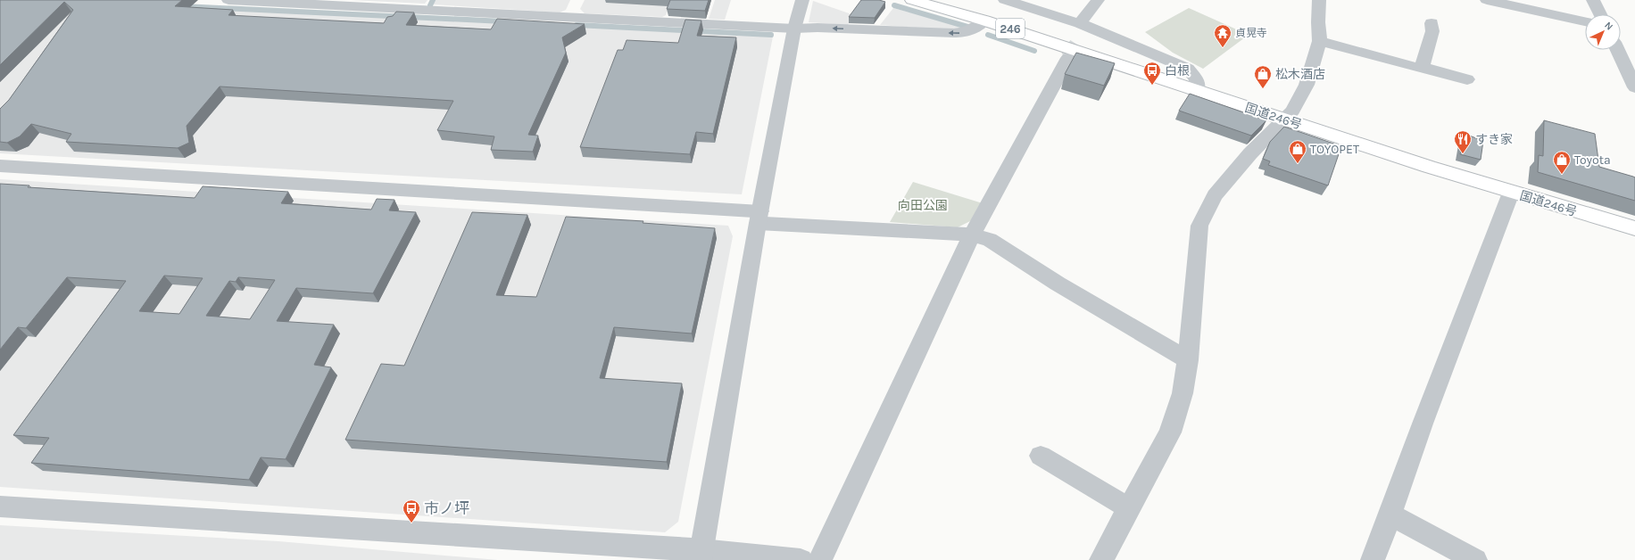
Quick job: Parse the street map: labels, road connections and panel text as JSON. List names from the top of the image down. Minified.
{"streets":{"highway":["246","国道246号"]},"parks":["向田公園"],"places":{"temple":["貞晃寺"],"bus stop":["白根","市ノ坪"],"shop":["松木酒店","TOYOPET","Toyota"],"restaurant":["すき家"]},"north":"top right"}
